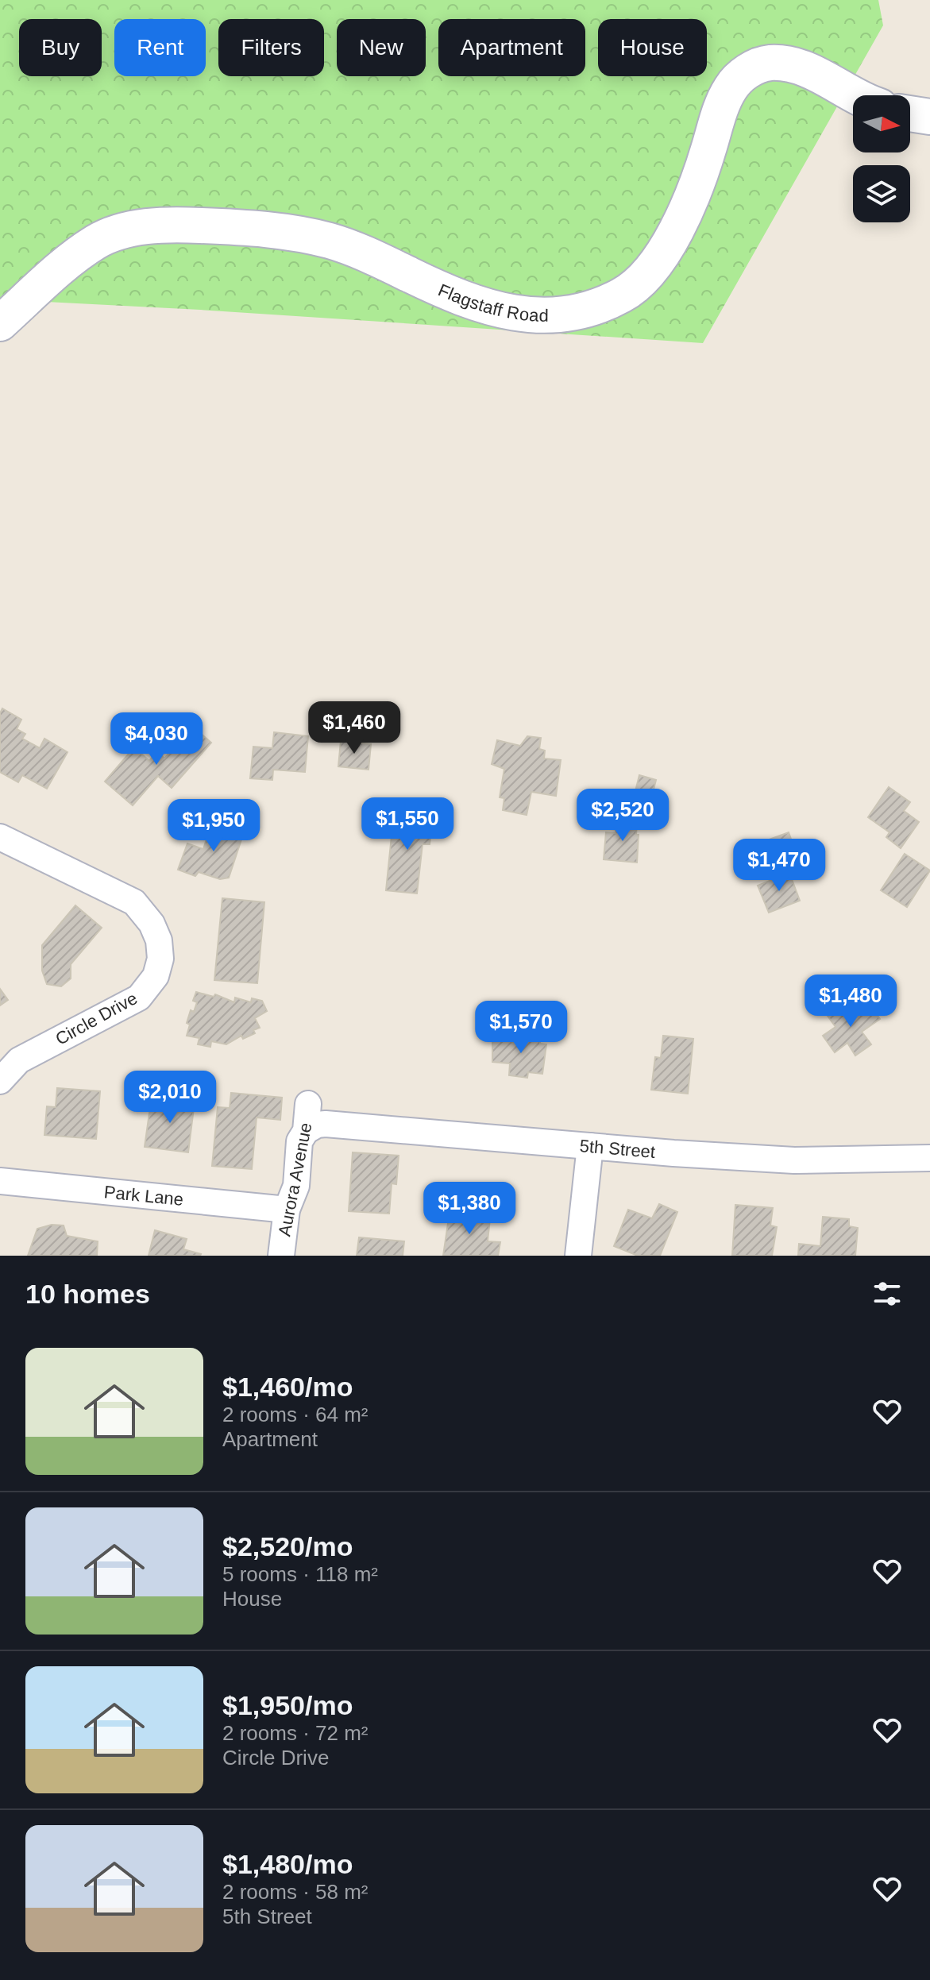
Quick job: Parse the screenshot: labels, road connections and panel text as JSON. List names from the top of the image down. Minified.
{"streets":{"street":["Flagstaff Road","Circle Drive","5th Street","Aurora Avenue","Park Lane"]},"crossings":[["5th Street","Aurora Avenue"],["Aurora Avenue","Park Lane"]],"north":"right","page":{"chip":["Buy","Rent","Filters","New","Apartment","House"],"price":["$1,460","$4,030","$2,520","$1,550","$1,950","$1,470","$1,480","$1,570","$2,010","$1,380"],"heading":"10 homes","list":[{"name":"$1,460/mo","note":"2 rooms · 64 m² · Apartment"},{"name":"$2,520/mo","note":"5 rooms · 118 m² · House"},{"name":"$1,950/mo","note":"2 rooms · 72 m² · Circle Drive"},{"name":"$1,480/mo","note":"2 rooms · 58 m² · 5th Street"}]}}
